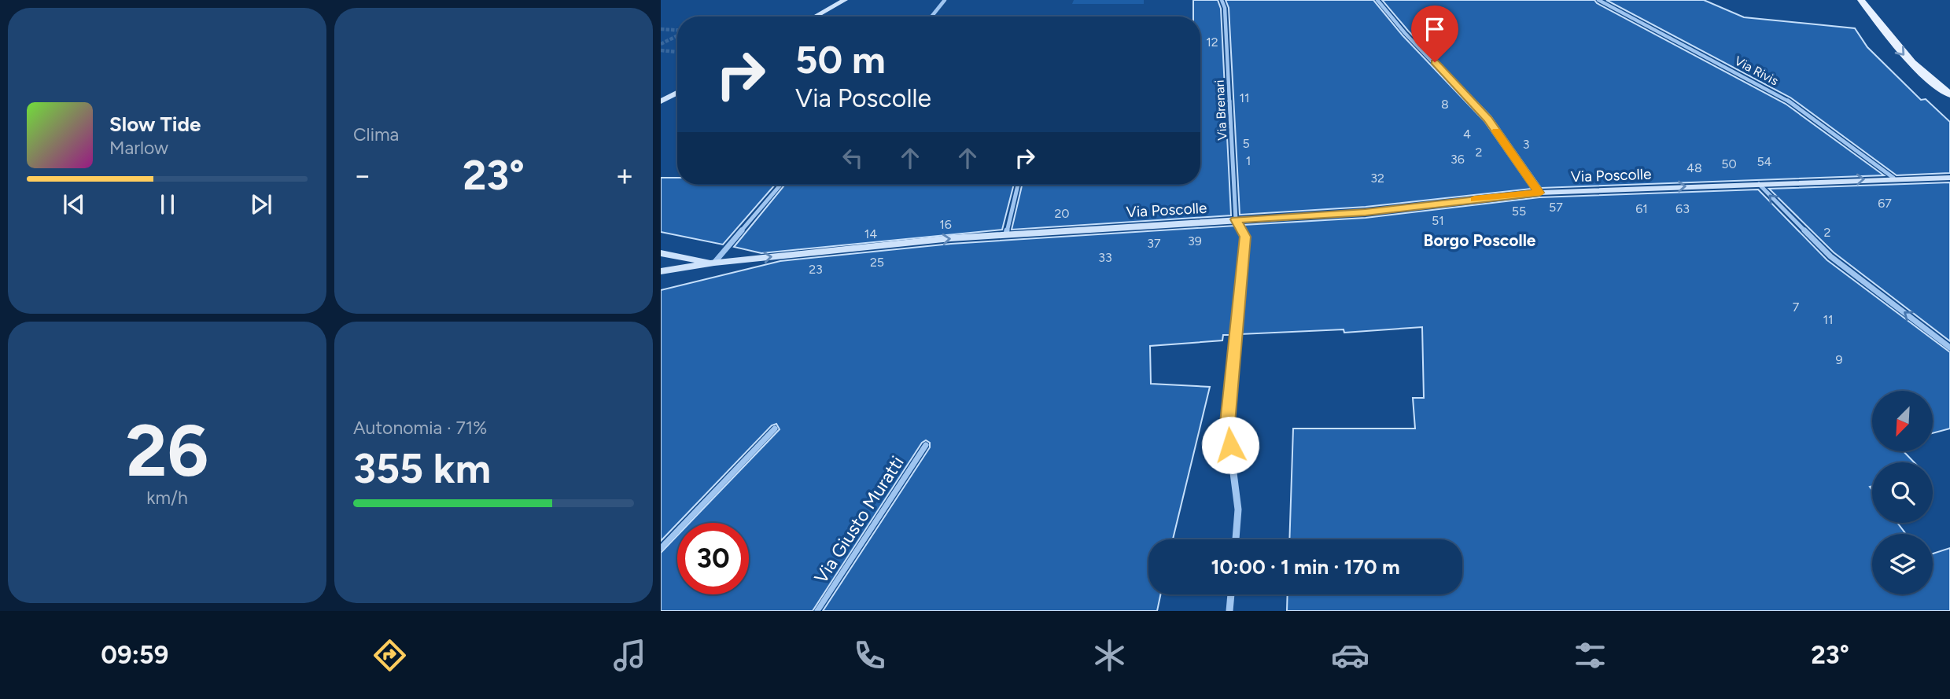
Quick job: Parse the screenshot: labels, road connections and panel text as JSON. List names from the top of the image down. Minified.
{"streets":{"street":["Via Rivis","Via Brenari","Via Poscolle"],"lane":["Via Giusto Muratti"]},"crossings":[["Via Rivis","Via Poscolle"],["Via Brenari","Via Poscolle"]],"one_way":["Via Poscolle"],"districts":["Borgo Poscolle"],"house_numbers":["12","11","8","4","5","3","2","36","1","54","50","48","32","67","57","61","63","55","20","51","16","2","14","39","37","33","25","23","7","11","9"],"north":"bottom left","page":{"tile":["Clima",["26","km/h"],["Autonomia · 71%","355 km"]],"turn":["50 m","Via Poscolle"],"song":["Slow Tide","Marlow"],"heat":["−","23°","+"],"limit":"30","trip":"10:00 · 1 min · 170 m","tabs":["09:59","23°"]}}
